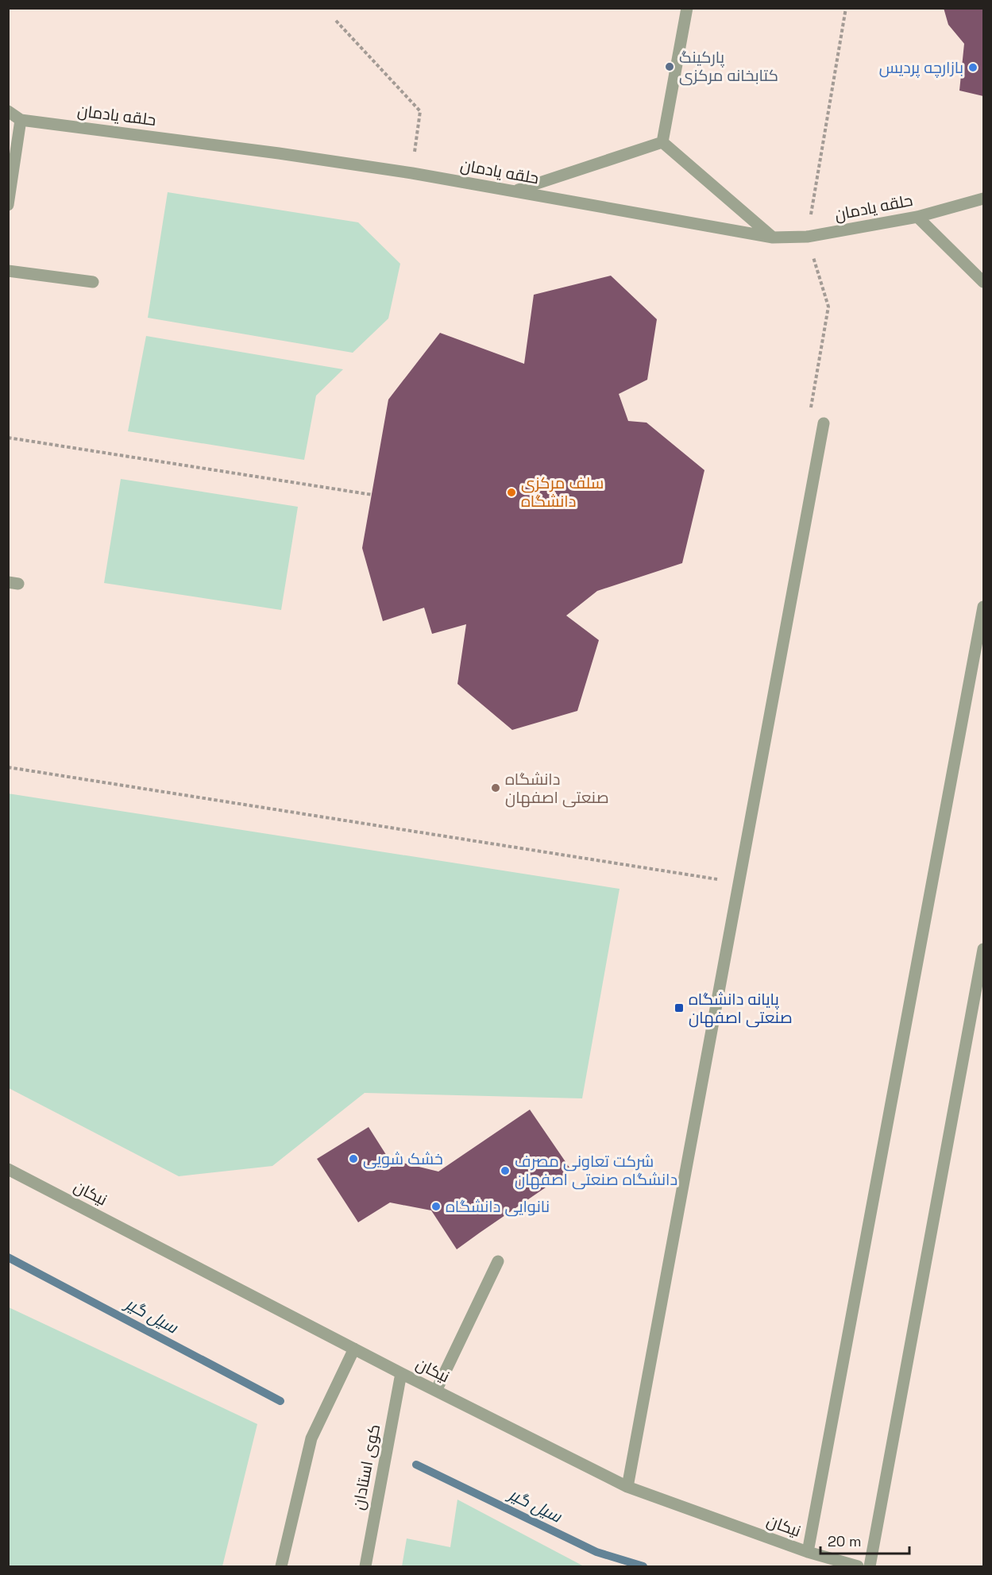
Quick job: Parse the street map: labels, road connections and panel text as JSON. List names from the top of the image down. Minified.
{"streets":{"lane":["حلقه یادمان","نیکان","کوی استادان"]},"crossings":[["نیکان","کوی استادان"]],"water":["سیل گیر"],"places":{"other":["پارکینگ کتابخانه مرکزی","بازارچه پردیس","سلف مرکزی دانشگاه","دانشگاه صنعتی اصفهان","خشک شویی","شرکت تعاونی مصرف دانشگاه صنعتی اصفهان","نانوایی دانشگاه"],"transit":["پایانه دانشگاه صنعتی اصفهان"]},"scale_bar":"20 m"}
